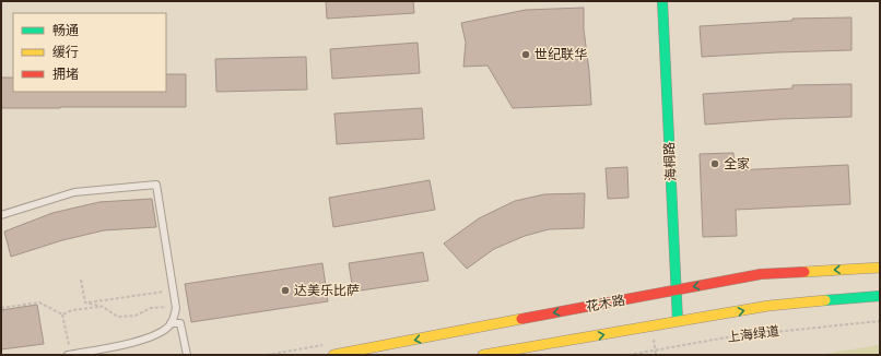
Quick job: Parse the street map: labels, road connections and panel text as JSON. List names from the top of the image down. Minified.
{"streets":{"main road":["海桐路","花木路"],"path":["上海绿道"]},"crossings":[["海桐路","花木路"]],"places":["世纪联华","全家","达美乐比萨"],"legend":["畅通","缓行","拥堵"]}
